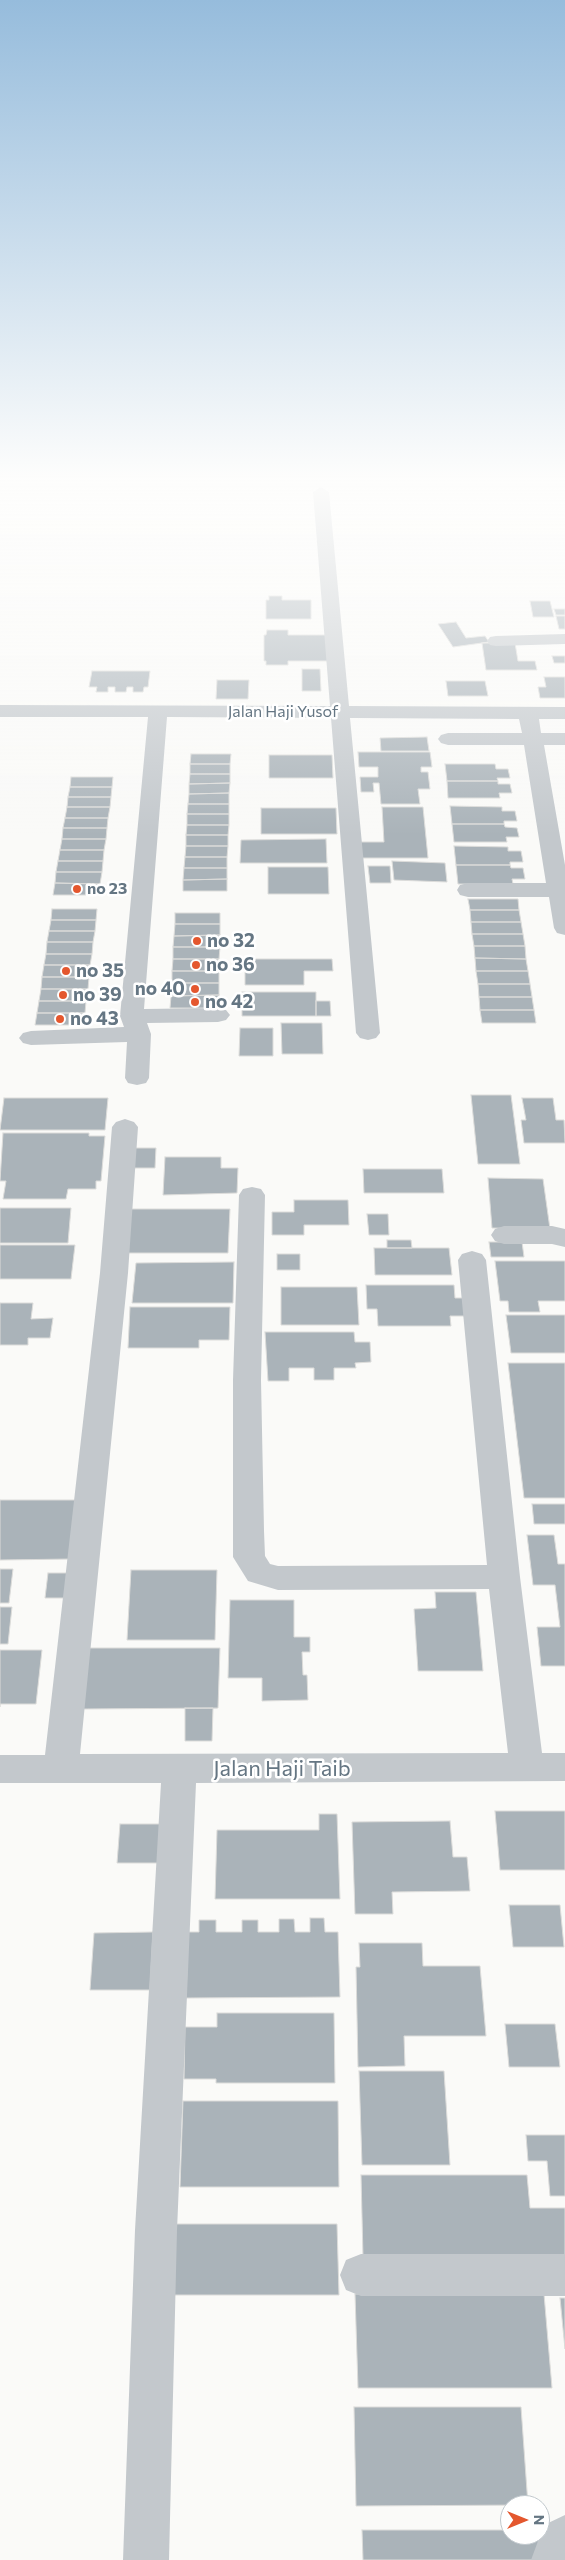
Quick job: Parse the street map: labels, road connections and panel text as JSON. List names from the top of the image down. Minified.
{"streets":{"street":["Jalan Haji Yusof","Jalan Haji Taib"]},"places":["no 23","no 32","no 36","no 35","no 40","no 39","no 42","no 43"],"north":"right"}
